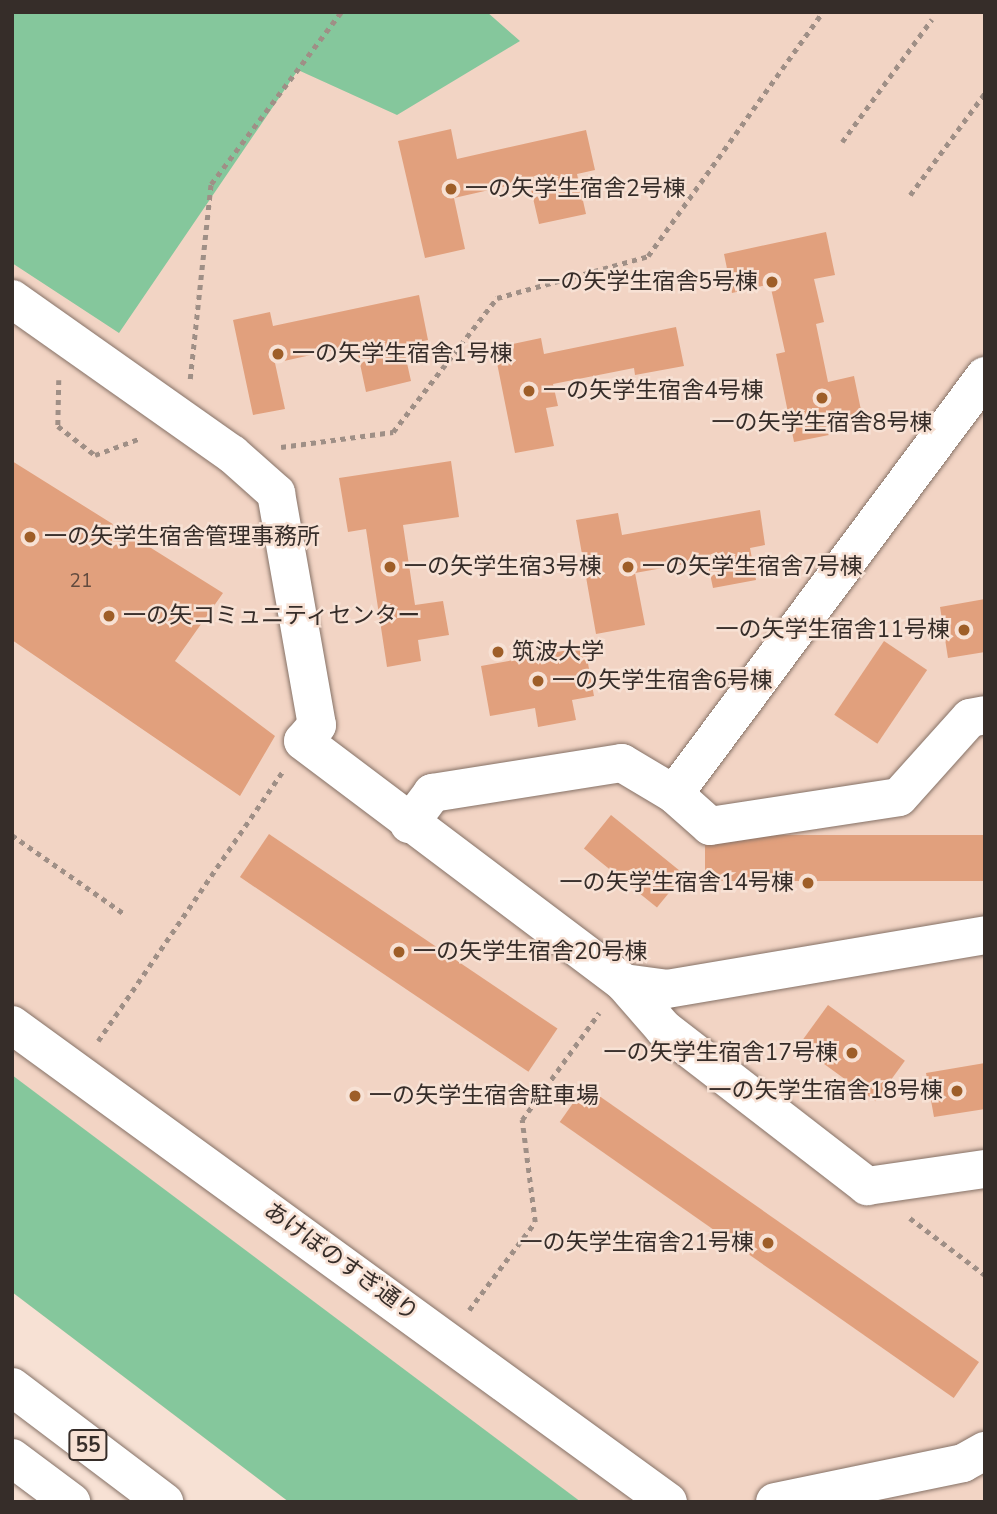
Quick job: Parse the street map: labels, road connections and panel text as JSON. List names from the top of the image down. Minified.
{"streets":{"street":["あけぼのすぎ通り","55"]},"places":["一の矢学生宿舎2号棟","一の矢学生宿舎5号棟","一の矢学生宿舎1号棟","一の矢学生宿舎4号棟","一の矢学生宿舎8号棟","一の矢学生宿舎管理事務所","一の矢学生宿3号棟","一の矢学生宿舎7号棟","一の矢コミュニティセンター","一の矢学生宿舎11号棟","筑波大学","一の矢学生宿舎6号棟","一の矢学生宿舎14号棟","一の矢学生宿舎20号棟","一の矢学生宿舎17号棟","一の矢学生宿舎18号棟","一の矢学生宿舎駐車場","一の矢学生宿舎21号棟"],"house_numbers":["21"]}
